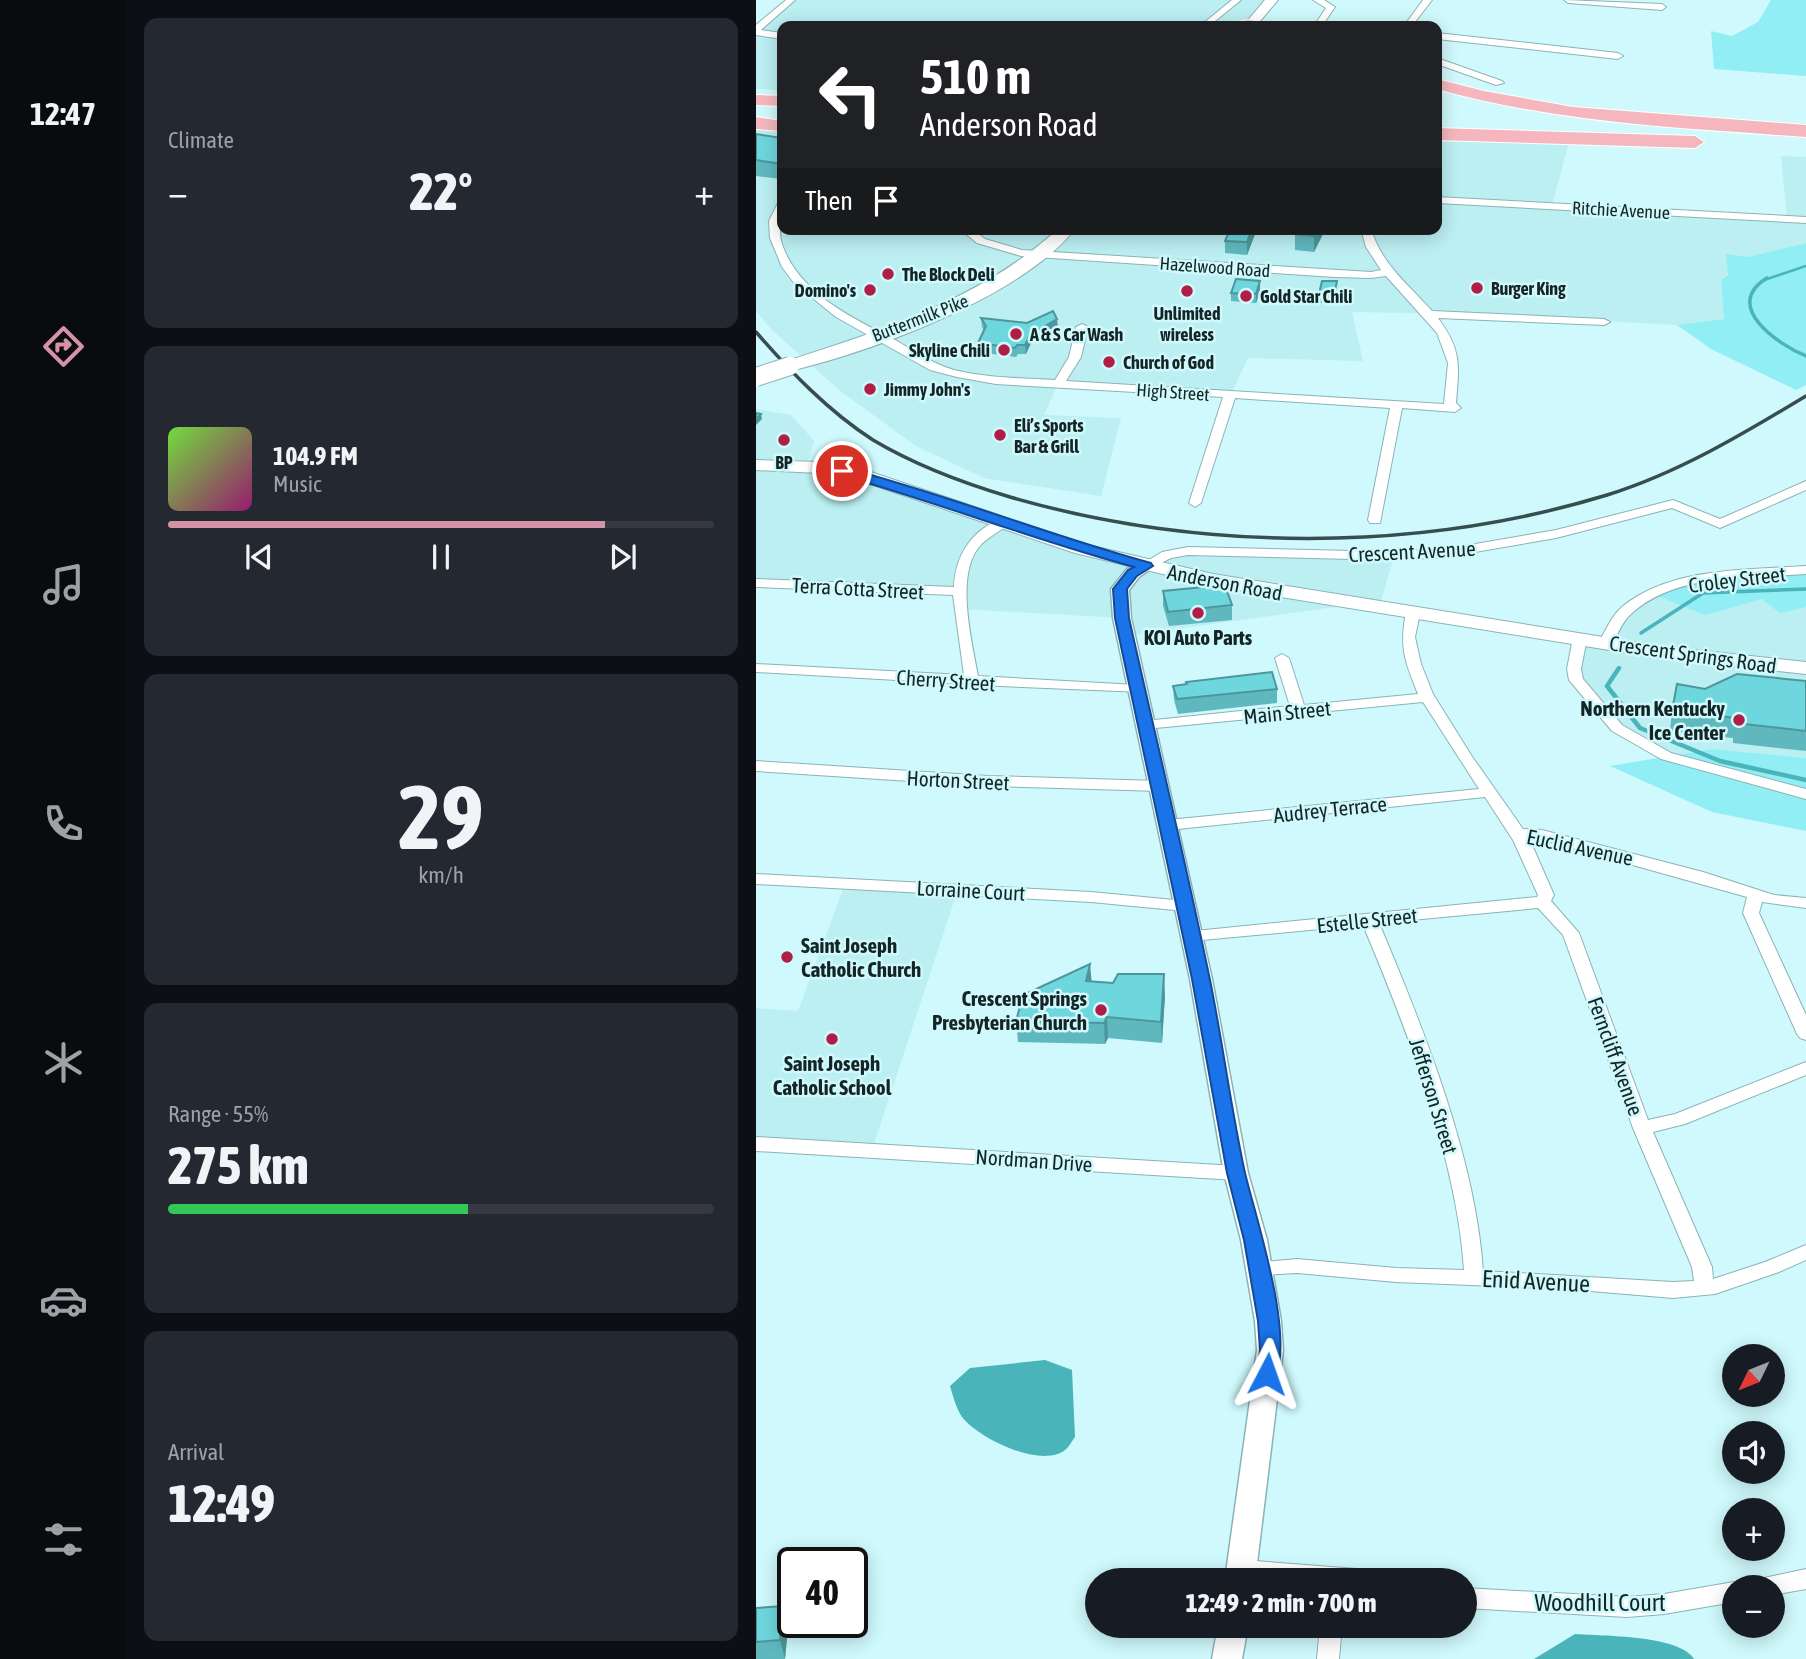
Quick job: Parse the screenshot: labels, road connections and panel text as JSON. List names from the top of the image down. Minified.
{"streets":{"main road":["Buttermilk Pike","Anderson Road","Crescent Springs Road"],"street":["Ritchie Avenue","Hazelwood Road","High Street","Crescent Avenue","Croley Street","Terra Cotta Street","Cherry Street","Main Street","Horton Street","Audrey Terrace","Euclid Avenue","Lorraine Court","Estelle Street","Ferncliff Avenue","Jefferson Street","Nordman Drive","Enid Avenue","Woodhill Court"]},"crossings":[["Hazelwood Road","Buttermilk Pike"],["Buttermilk Pike","High Street"],["Crescent Avenue","Anderson Road"],["Croley Street","Crescent Springs Road"],["Anderson Road","Crescent Springs Road"],["Anderson Road","Euclid Avenue"],["Main Street","Euclid Avenue"],["Audrey Terrace","Euclid Avenue"],["Estelle Street","Ferncliff Avenue"],["Estelle Street","Jefferson Street"],["Ferncliff Avenue","Enid Avenue"],["Jefferson Street","Enid Avenue"]],"places":["The Block Deli","Burger King","Domino's","Unlimited wireless","Gold Star Chili","A & S Car Wash","Skyline Chili","Church of God","Jimmy John's","Eli’s Sports Bar & Grill","BP","KOI Auto Parts","Northern Kentucky Ice Center","Saint Joseph Catholic Church","Crescent Springs Presbyterian Church","Saint Joseph Catholic School"],"north":"bottom left","page":{"tabs":"12:47","tile":["Climate",["29","km/h"],["Range · 55%","275 km"],["Arrival","12:49"]],"turn":["510 m","Anderson Road"],"heat":["−","22°","+"],"then":"Then","song":["104.9 FM","Music"],"map_buttons":["+","−"],"limit":"40","trip":"12:49 · 2 min · 700 m"}}
